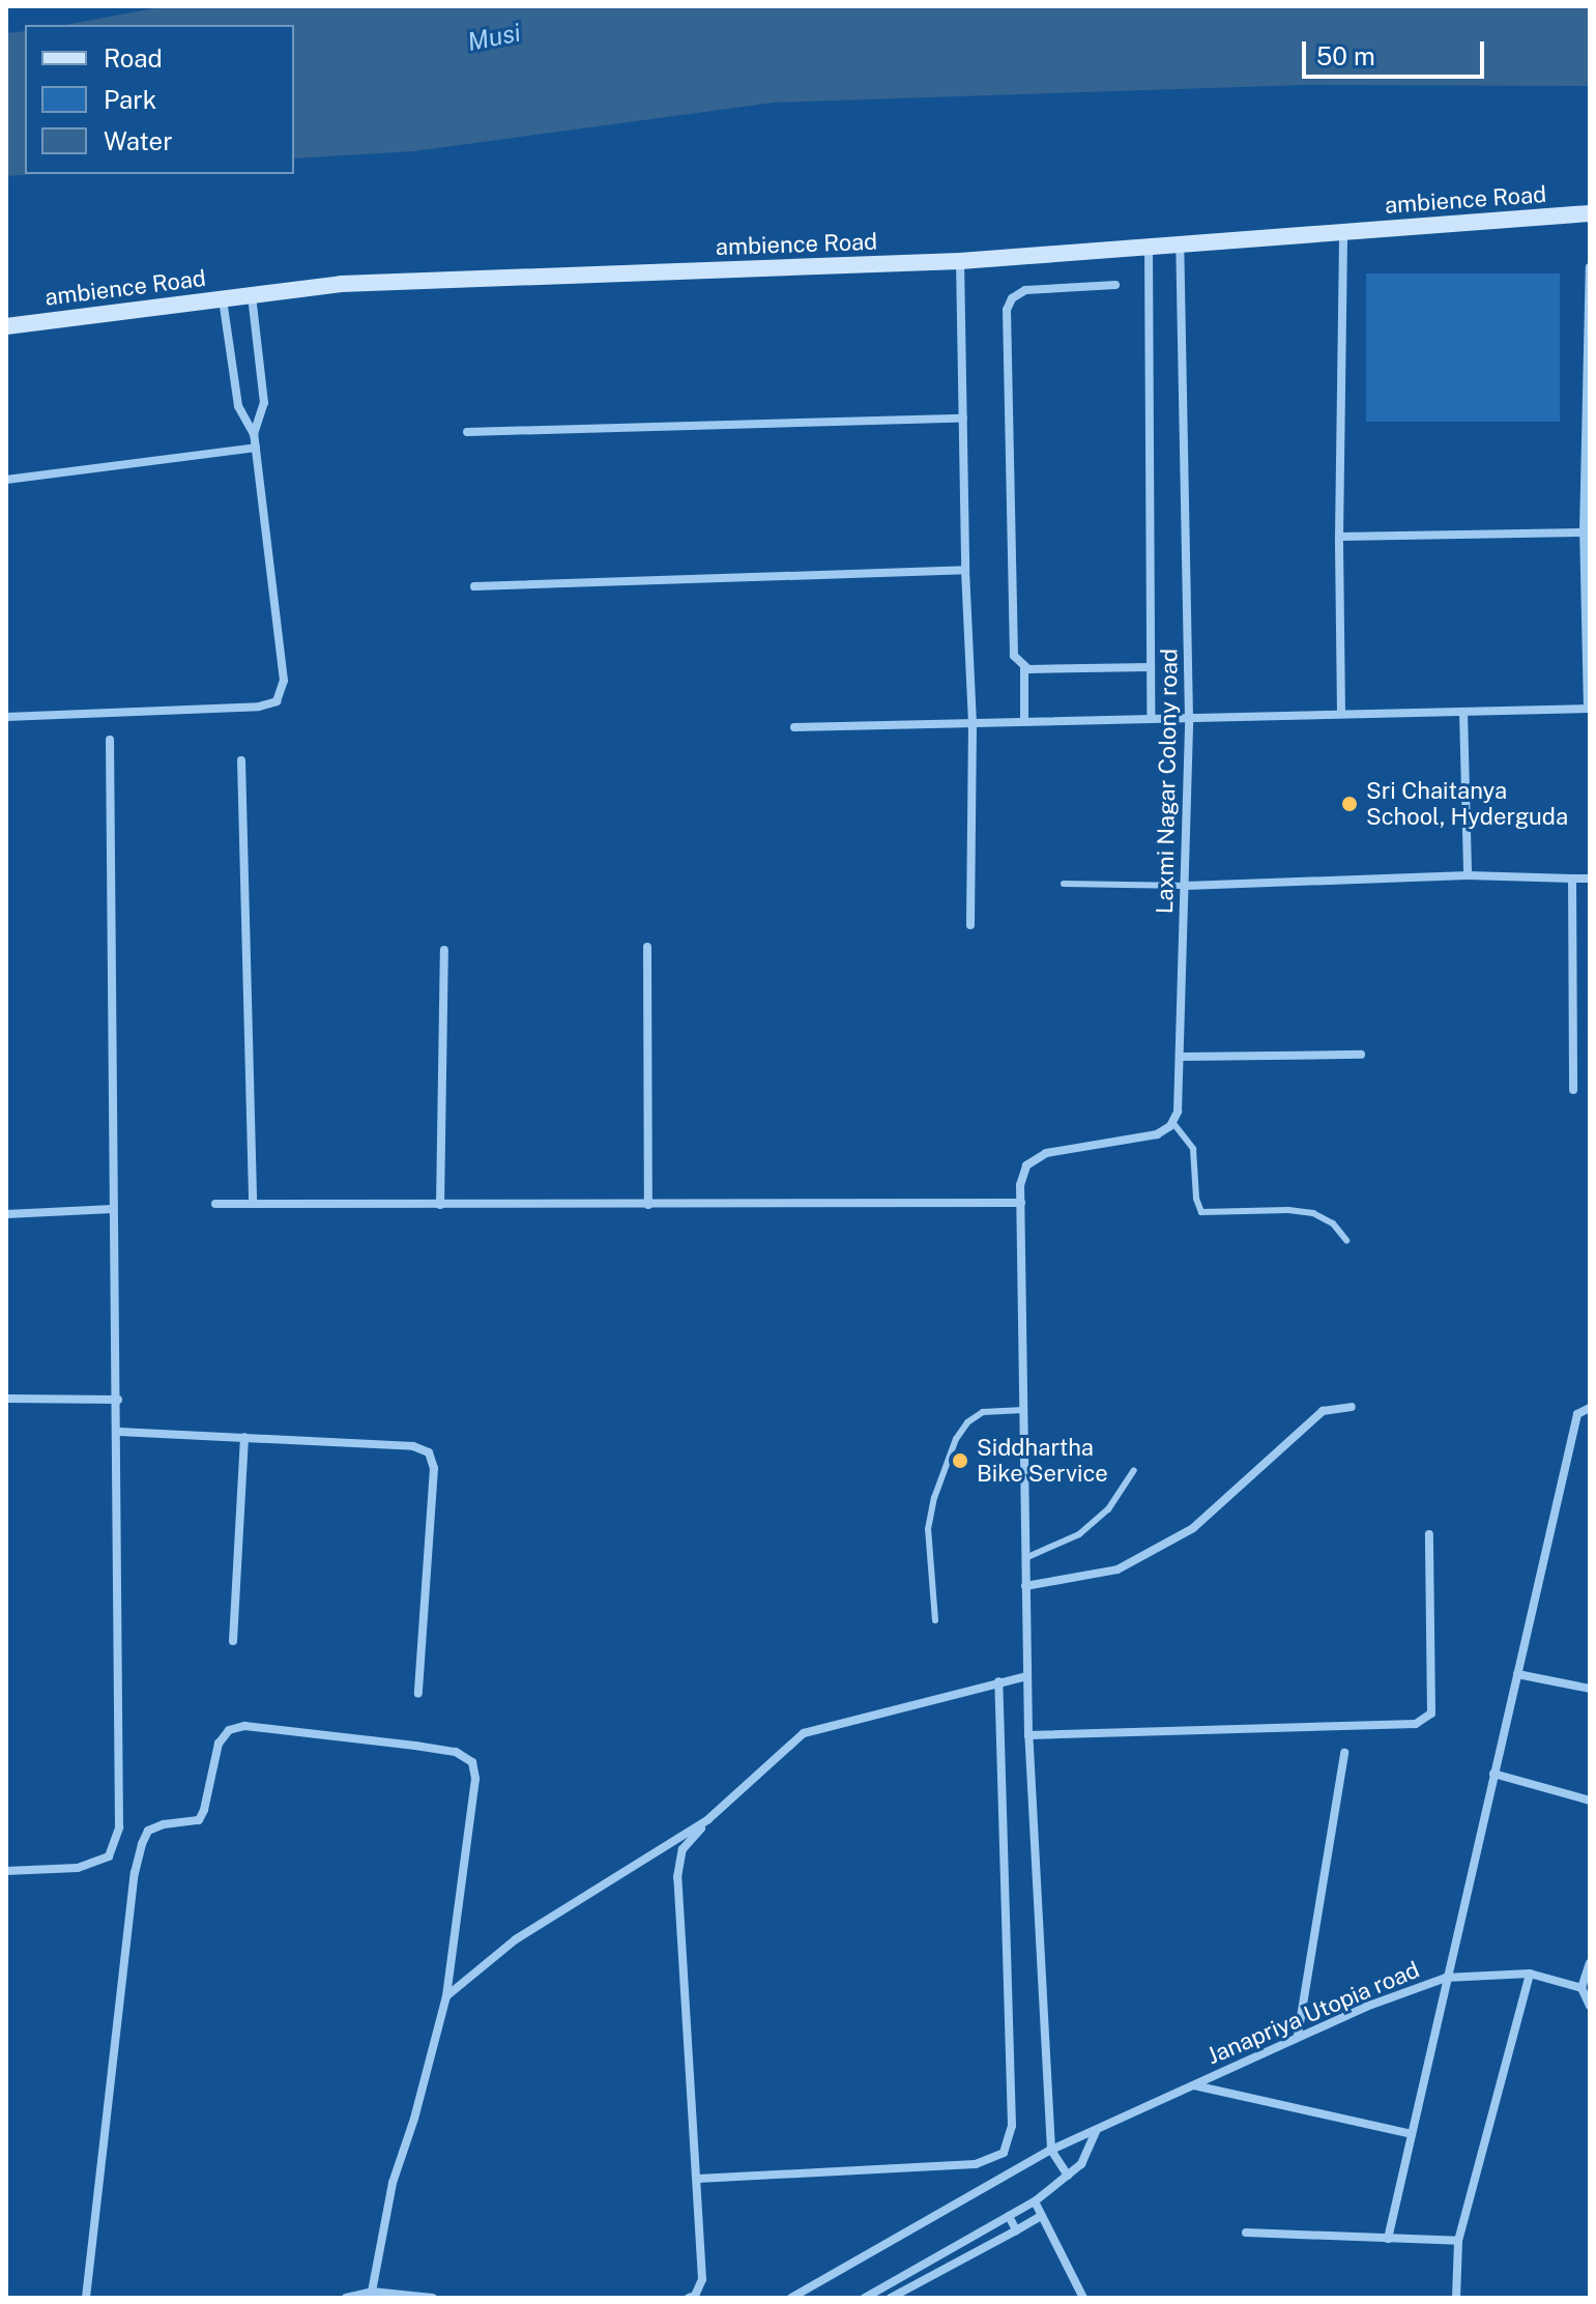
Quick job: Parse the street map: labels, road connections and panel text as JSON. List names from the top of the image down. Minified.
{"streets":{"street":["ambience Road","Laxmi Nagar Colony road","Janapriya Utopia road"]},"crossings":[["ambience Road","Laxmi Nagar Colony road"]],"water":["Musi"],"places":["Sri Chaitanya School, Hyderguda","Siddhartha Bike Service"],"legend":["Road","Park","Water"],"scale_bar":"50 m"}
